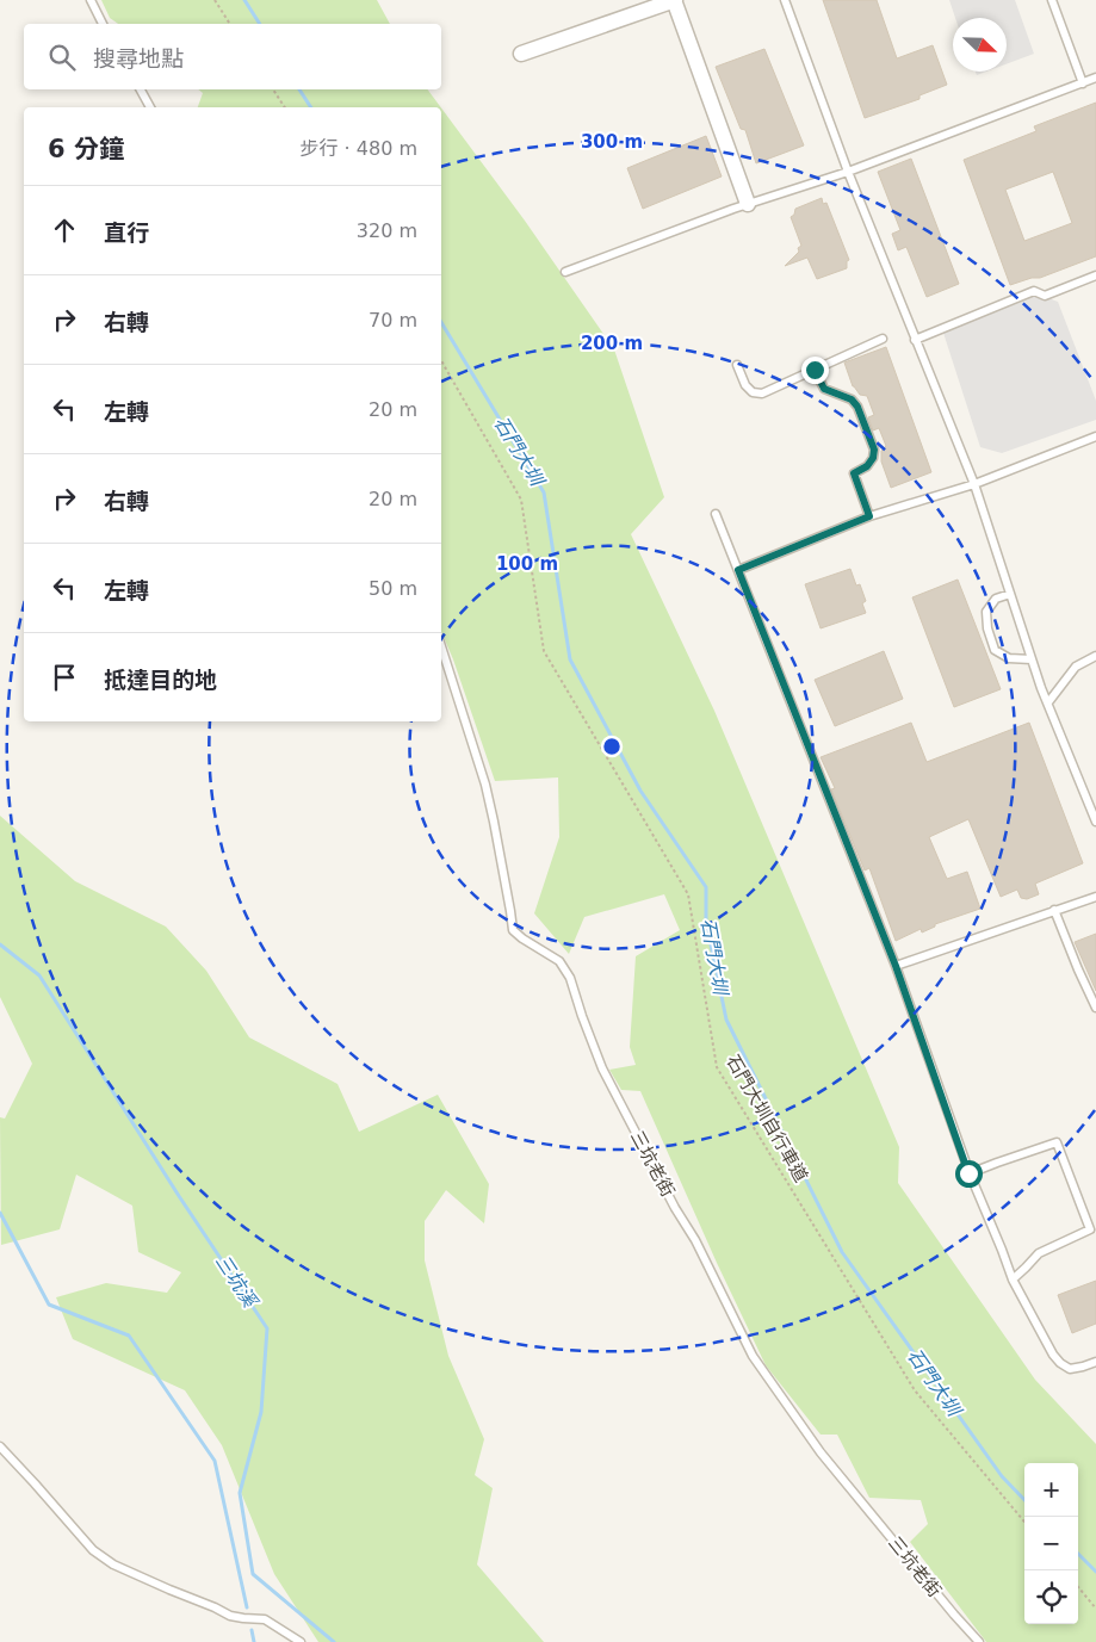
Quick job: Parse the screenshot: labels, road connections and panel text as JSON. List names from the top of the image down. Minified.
{"streets":{"lane":["三坑老街"],"path":["石門大圳自行車道"]},"water":["石門大圳","三坑溪"],"north":"bottom right","page":{"search":"搜尋地點","heading":["6 分鐘","步行 · 480 m"],"list":[["直行","320 m"],["右轉","70 m"],["左轉","20 m"],["右轉","20 m"],["左轉","50 m"],"抵達目的地"],"map_buttons":["+","−"]},"rings":["300 m","200 m","100 m"]}
